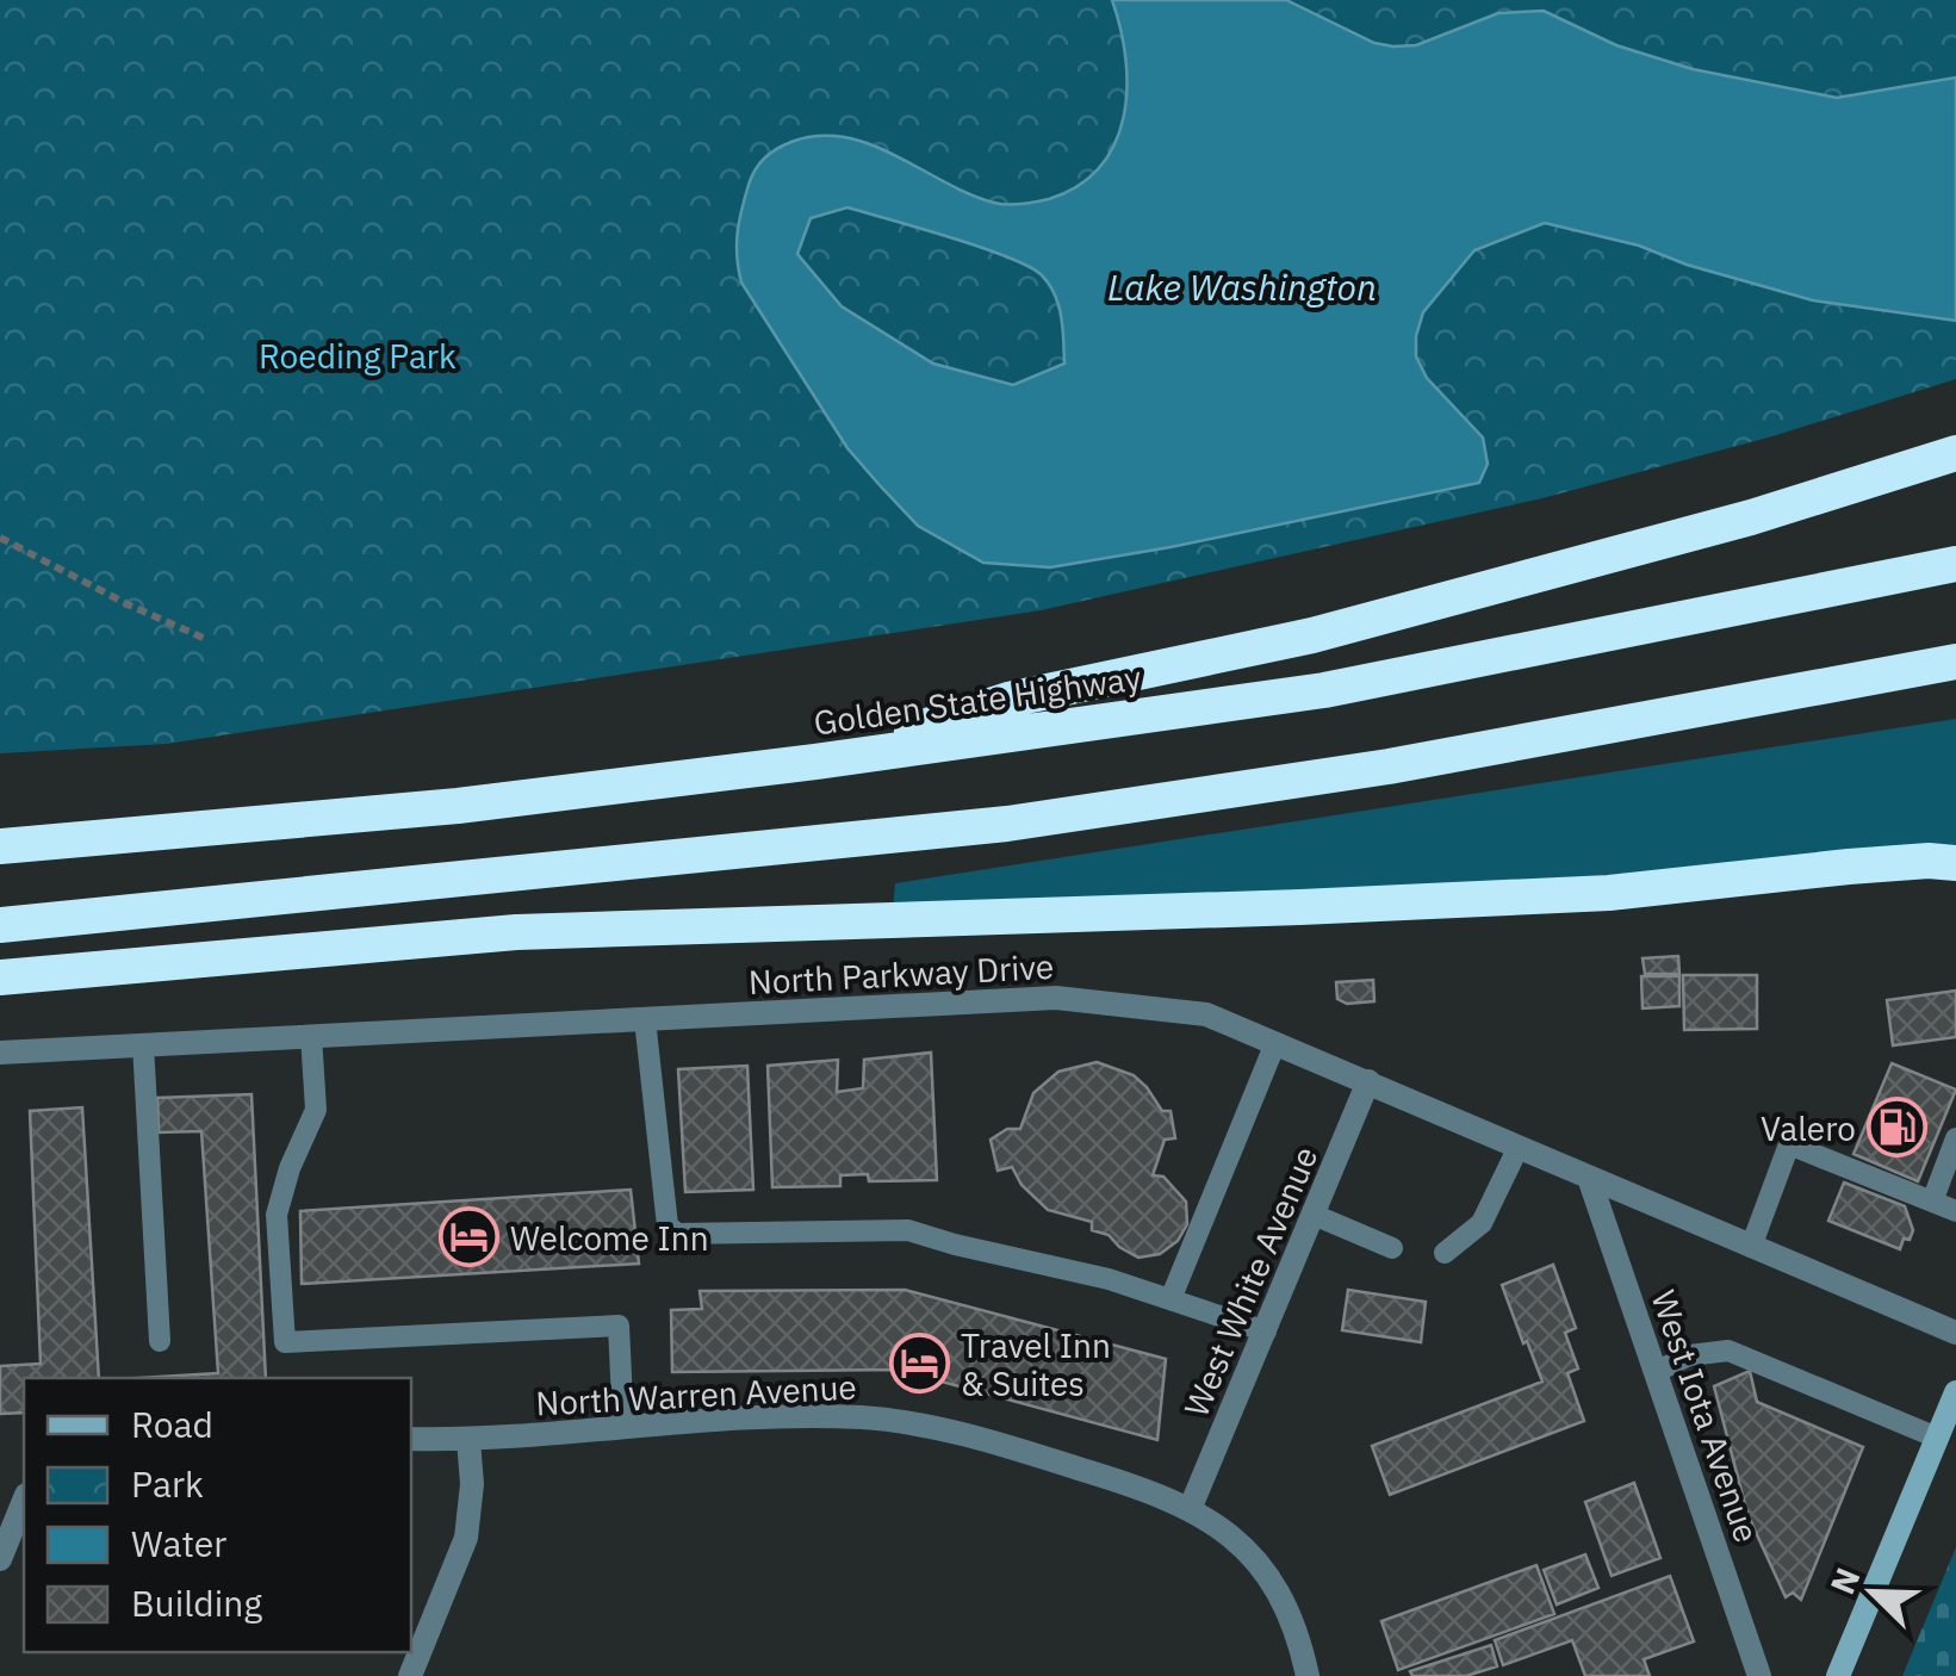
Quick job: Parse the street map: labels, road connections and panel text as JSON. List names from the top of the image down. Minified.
{"streets":{"highway":["Golden State Highway"],"street":["North Parkway Drive","West White Avenue","North Warren Avenue","West Iota Avenue"]},"crossings":[["North Parkway Drive","West White Avenue"],["North Parkway Drive","West Iota Avenue"],["West White Avenue","North Warren Avenue"]],"water":["Lake Washington"],"parks":["Roeding Park"],"places":{"fuel station":["Valero"],"hotel":["Welcome Inn","Travel Inn & Suites"]},"legend":["Road","Park","Water","Building"],"north":"top left"}
